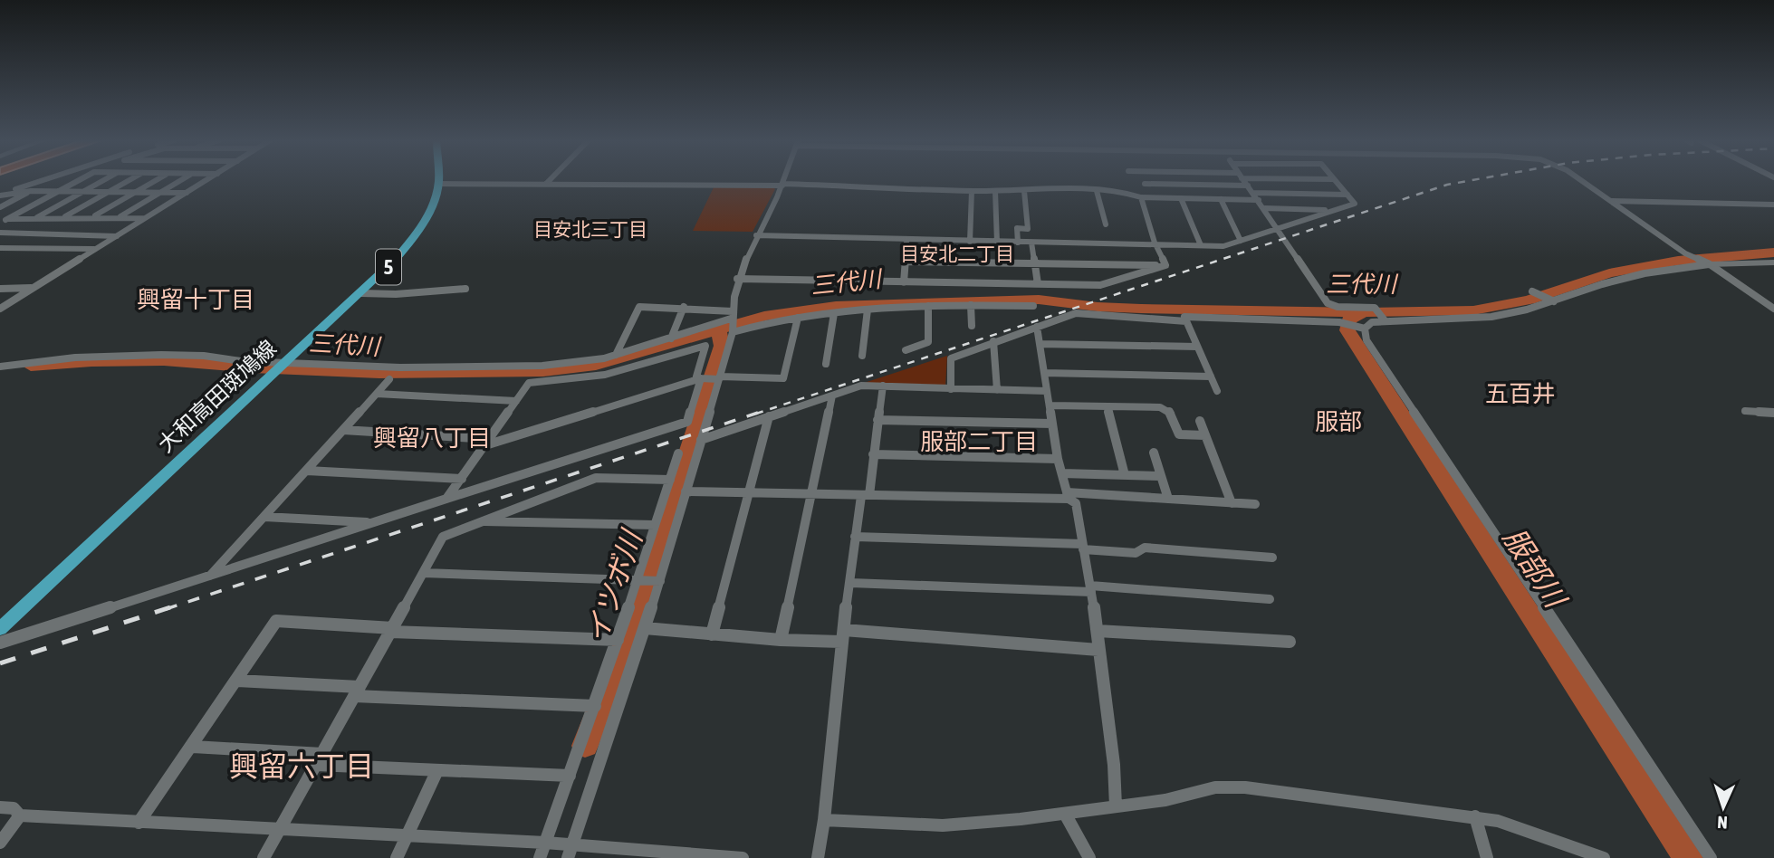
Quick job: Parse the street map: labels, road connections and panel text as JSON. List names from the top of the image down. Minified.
{"streets":{"main road":["5","大和高田斑鳩線"]},"districts":["目安北三丁目","目安北二丁目","興留十丁目","五百井","服部","興留八丁目","服部二丁目","興留六丁目"],"water":["三代川","服部川","イツボ川"],"north":"bottom"}
